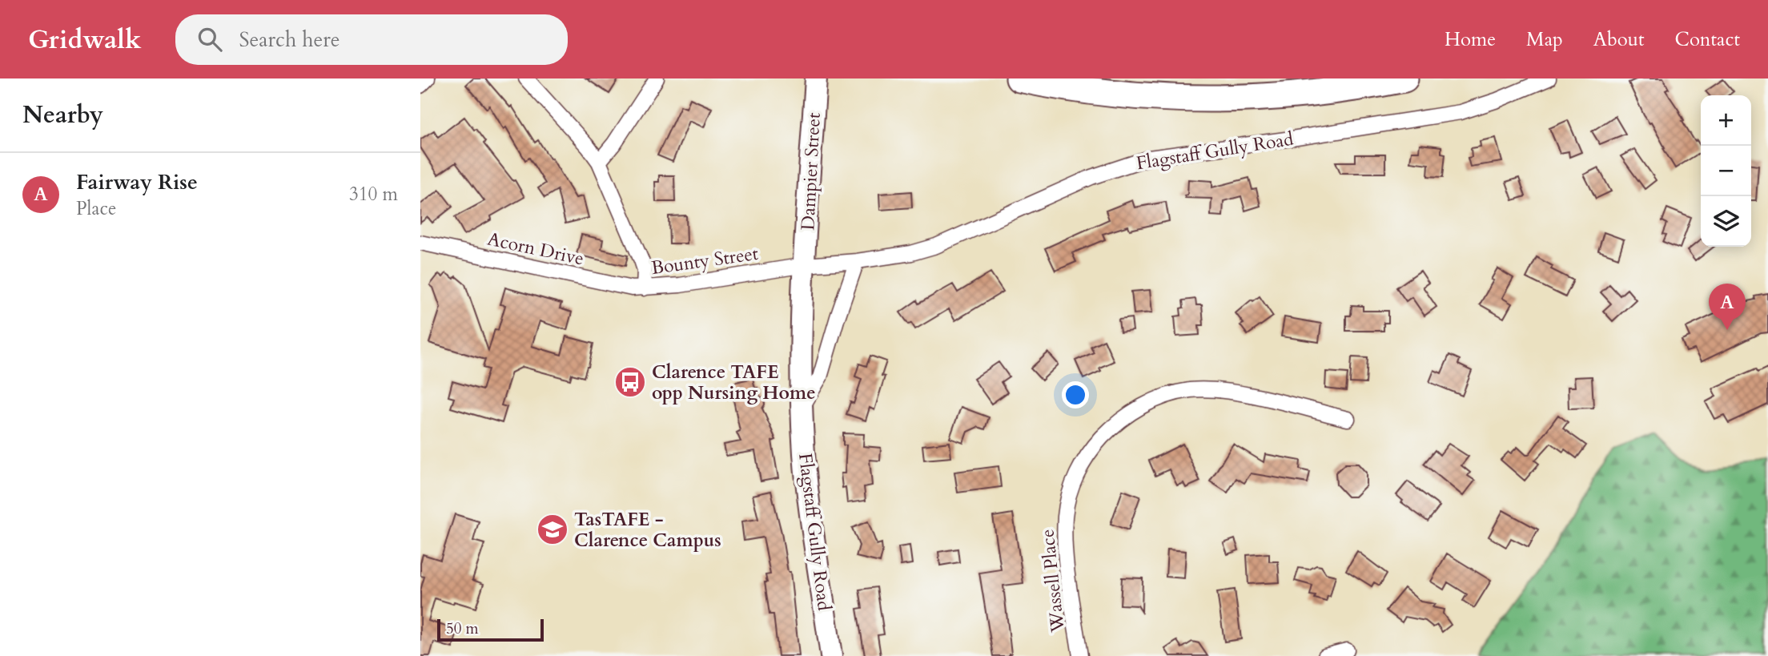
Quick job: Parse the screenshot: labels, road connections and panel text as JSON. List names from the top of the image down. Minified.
{"streets":{"street":["Flagstaff Gully Road","Dampier Street","Acorn Drive","Bounty Street","Wassell Place"]},"crossings":[["Flagstaff Gully Road","Dampier Street"],["Flagstaff Gully Road","Bounty Street"],["Dampier Street","Bounty Street"],["Acorn Drive","Bounty Street"]],"places":{"bus stop":["Clarence TAFE opp Nursing Home"],"school or university":["TasTAFE - Clarence Campus"]},"scale_bar":"50 m","page":{"header":"Gridwalk","search":"Search here","nav":["Home","Map","About","Contact"],"heading":"Nearby","map_buttons":["+","−"],"list":[{"mark":"A","name":"Fairway Rise","note":"Place","value":"310 m"}],"pins":"A","scale":"50 m"}}
